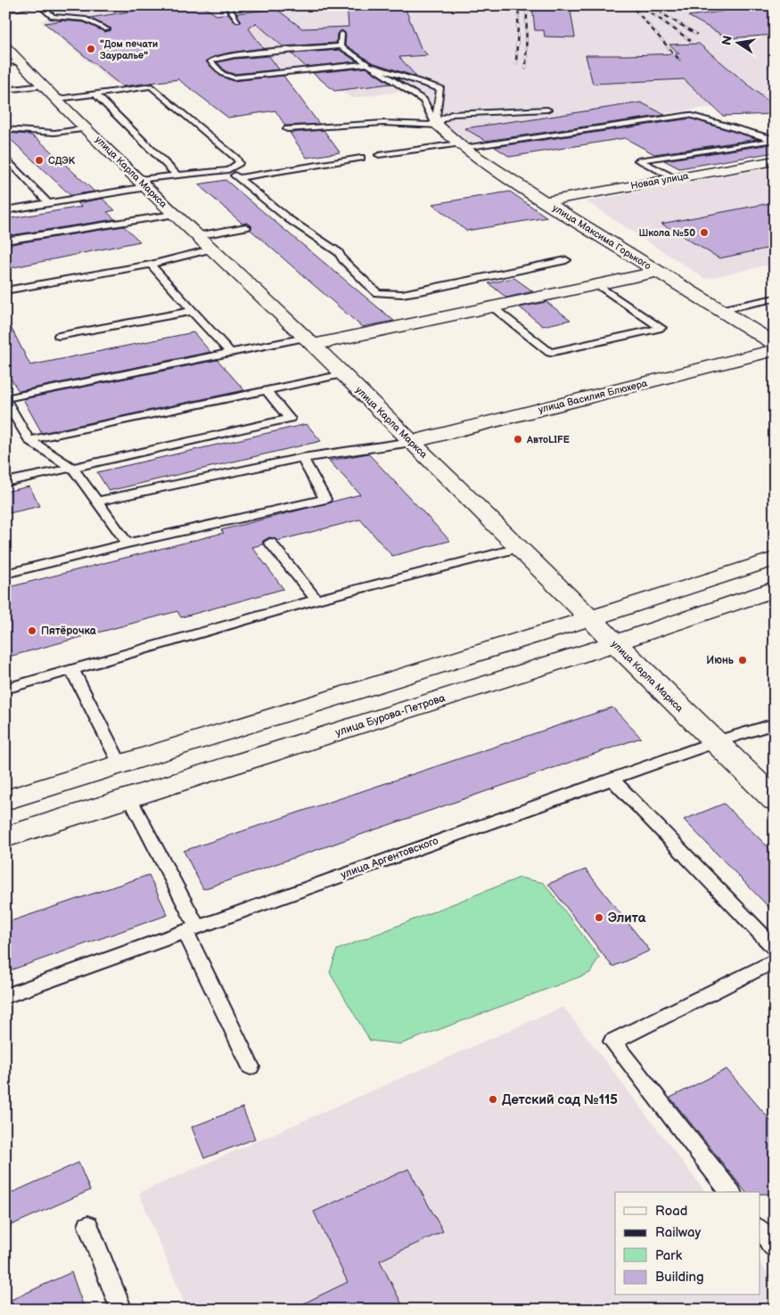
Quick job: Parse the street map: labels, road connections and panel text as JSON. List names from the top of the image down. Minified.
{"streets":{"main road":["улица Карла Маркса","Новая улица","улица Максима Горького","улица Василия Блюхера","улица Бурова-Петрова"],"lane":["улица Аргентовского"]},"crossings":[["улица Карла Маркса","улица Василия Блюхера"],["улица Карла Маркса","улица Бурова-Петрова"],["улица Карла Маркса","улица Аргентовского"],["Новая улица","улица Максима Горького"]],"places":["\"Дом печати Зауралье\"","СДЭК","Школа №50","АвтоLIFE","Пятёрочка","Июнь","Элита","Детский сад №115"],"legend":["Road","Railway","Park","Building"],"north":"left"}
